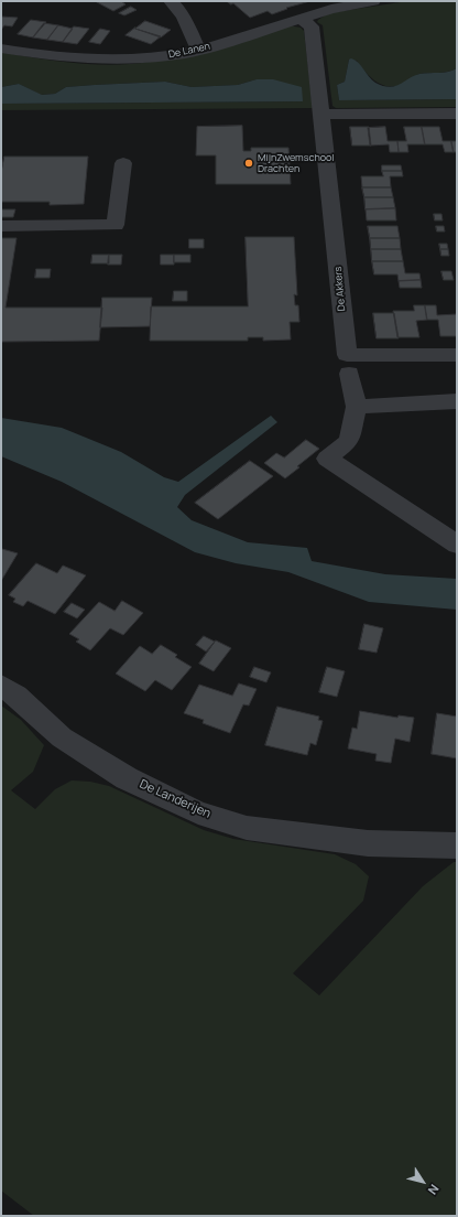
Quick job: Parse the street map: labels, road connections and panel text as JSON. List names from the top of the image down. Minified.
{"streets":{"street":["De Lanen","De Akkers","De Landerijen"]},"crossings":[["De Lanen","De Akkers"]],"places":["MijnZwemschool Drachten"],"north":"bottom right"}
